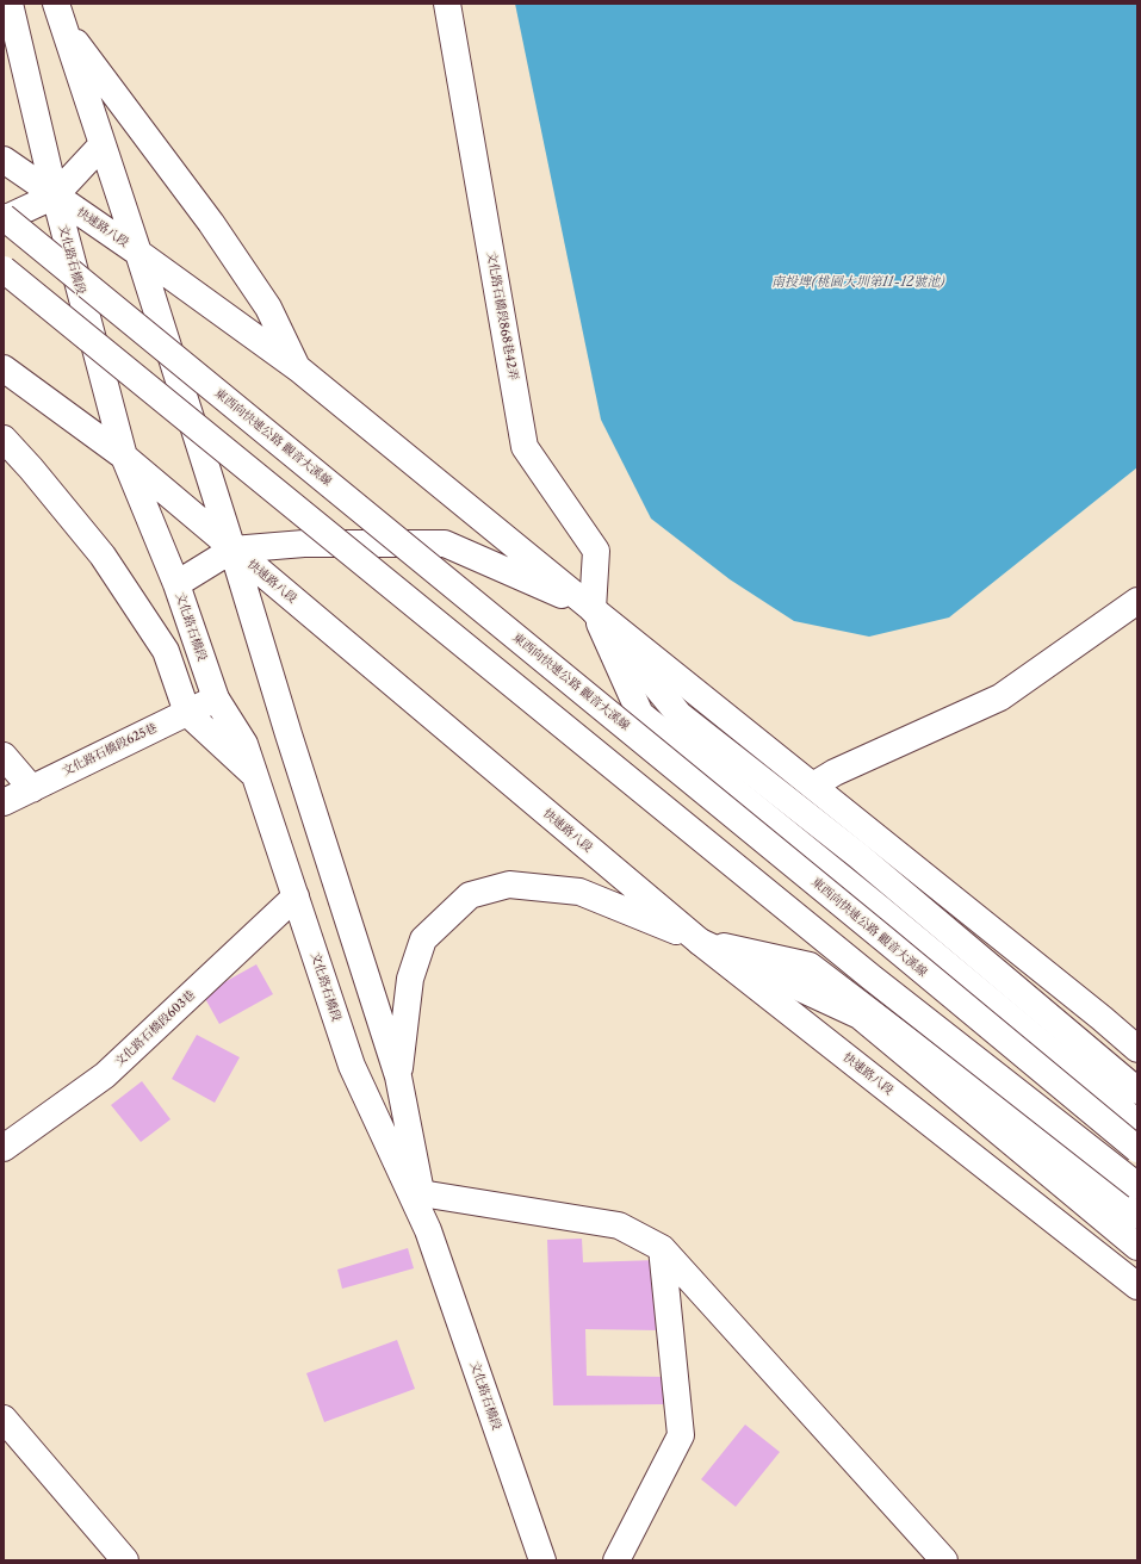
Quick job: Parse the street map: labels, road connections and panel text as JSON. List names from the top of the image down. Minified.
{"streets":{"main road":["快速路八段","文化路石橋段","文化路石橋段868巷42弄","東西向快速公路 觀音大溪線","文化路石橋段625巷","文化路石橋段603巷"]},"crossings":[["快速路八段","文化路石橋段"],["快速路八段","文化路石橋段868巷42弄"],["文化路石橋段","文化路石橋段625巷"],["文化路石橋段","文化路石橋段603巷"]],"water":["南投埤(桃園大圳第11-12號池)"]}
